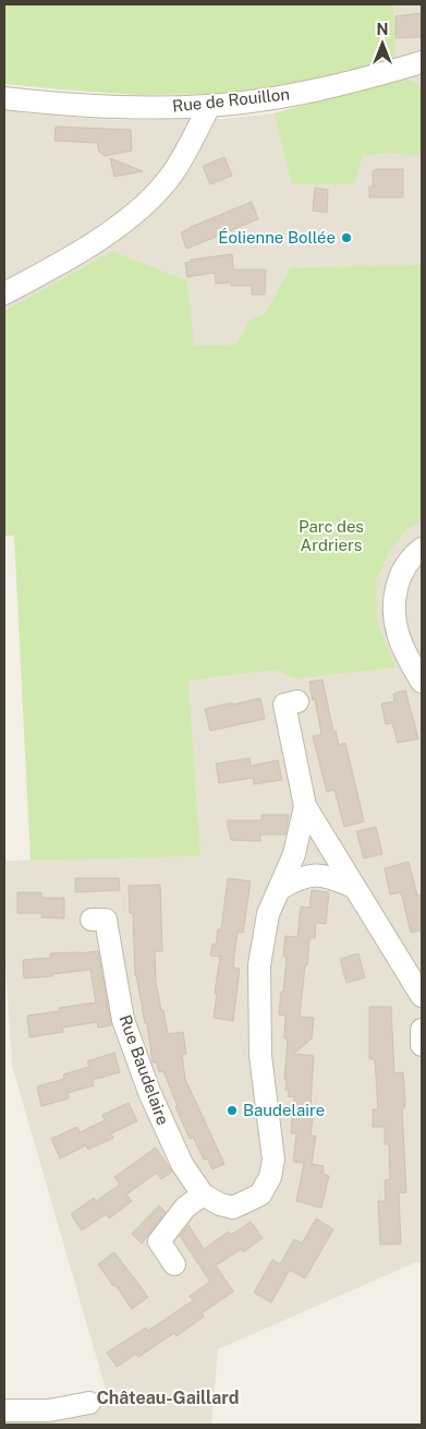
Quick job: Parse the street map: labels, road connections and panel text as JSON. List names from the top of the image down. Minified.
{"streets":{"street":["Rue de Rouillon","Rue Baudelaire"]},"districts":["Château-Gaillard"],"parks":["Parc des Ardriers"],"places":["Éolienne Bollée","Baudelaire"],"north":"top"}
